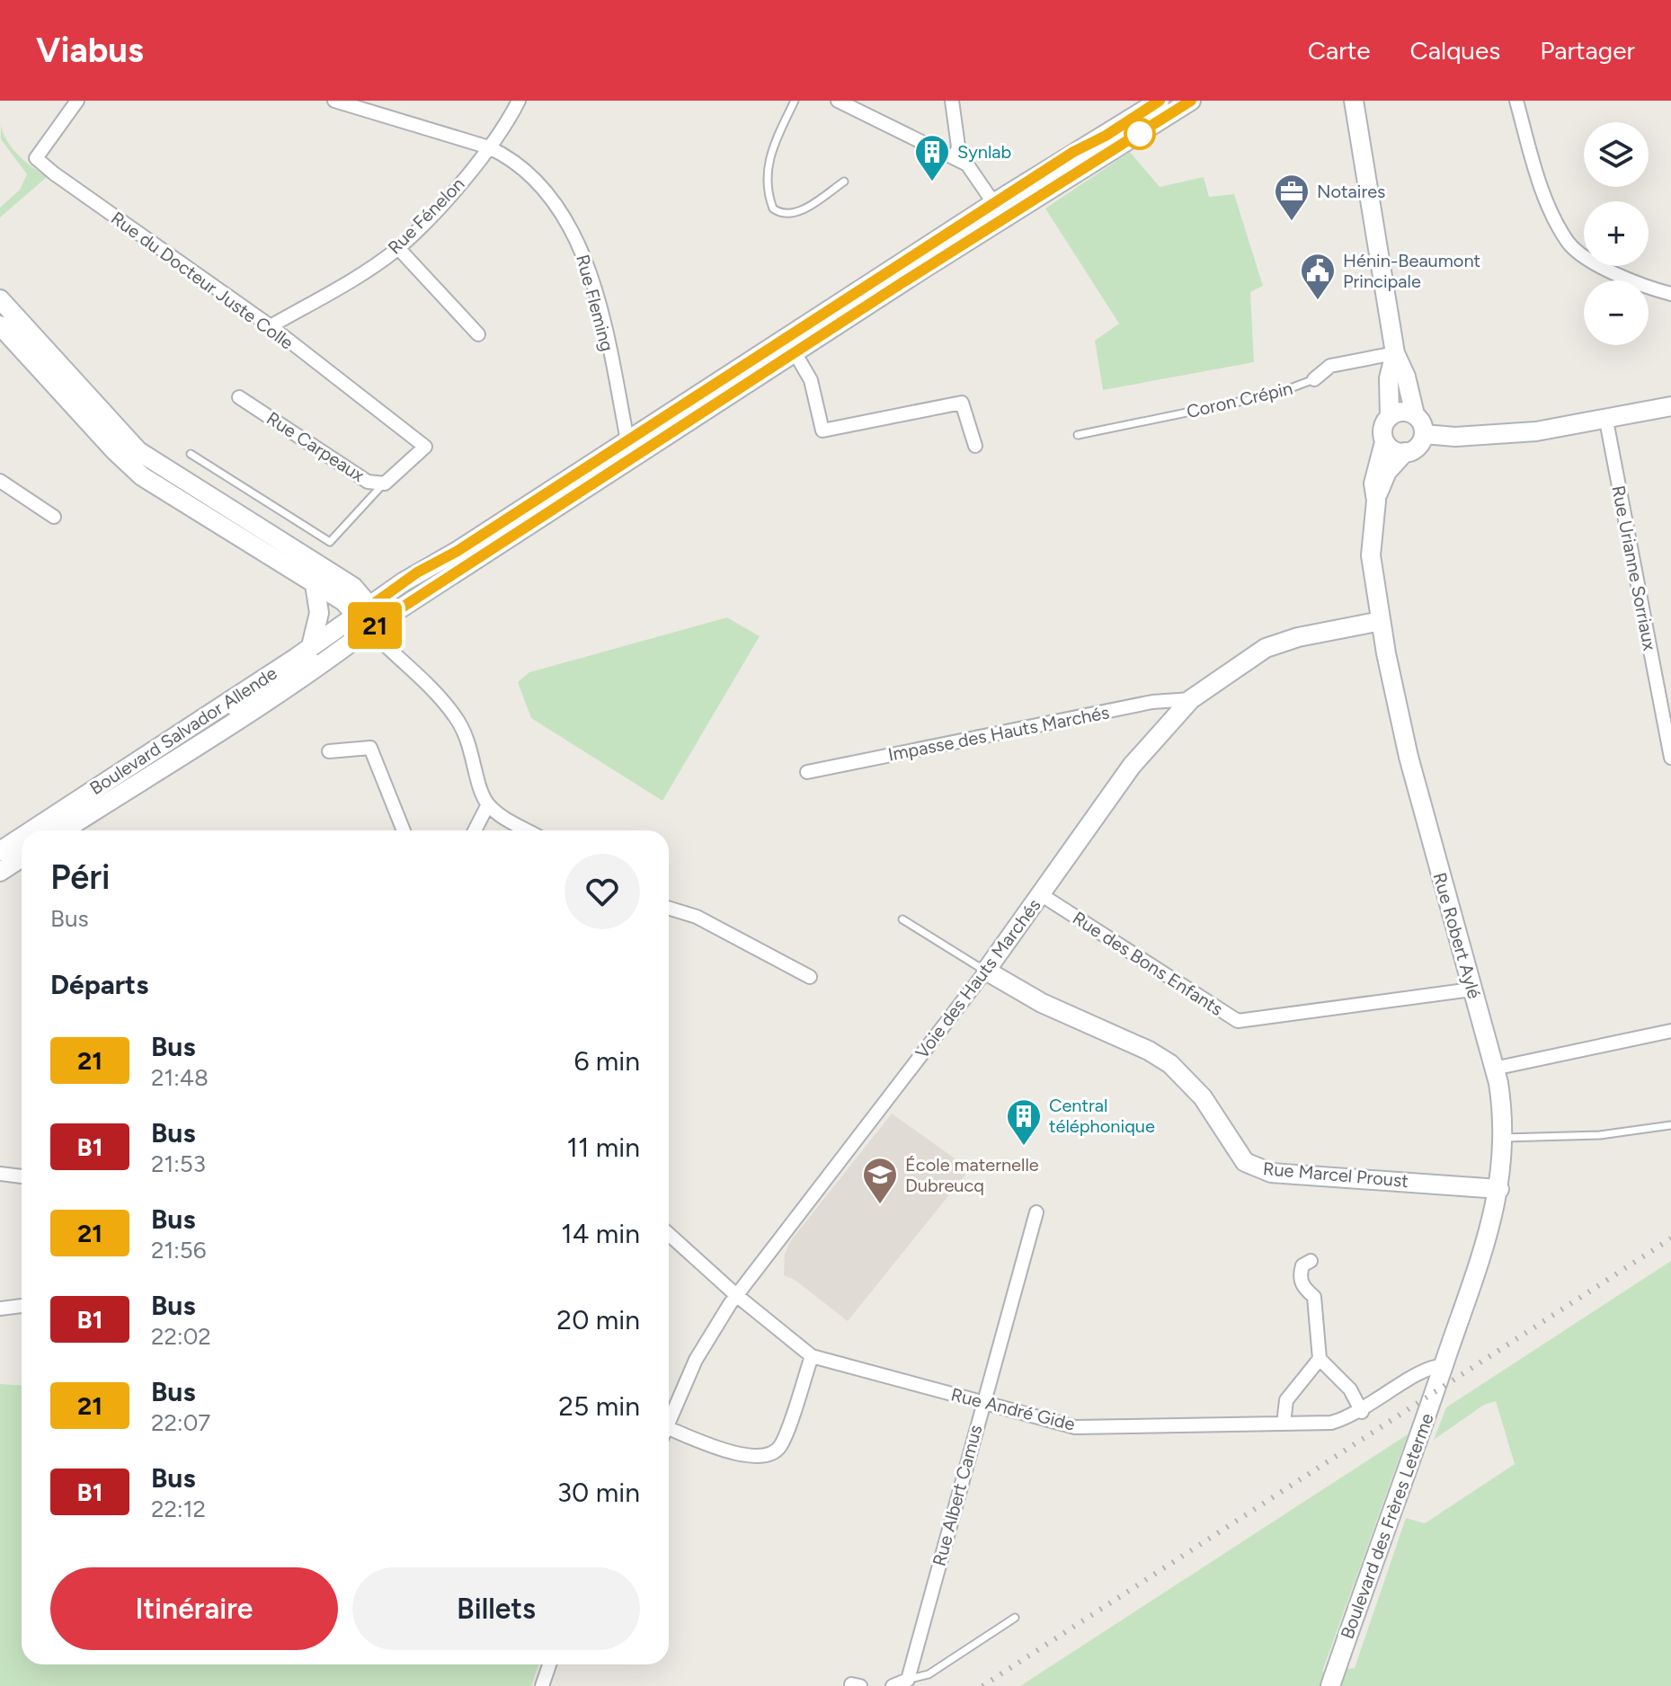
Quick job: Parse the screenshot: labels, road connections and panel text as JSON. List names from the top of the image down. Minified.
{"streets":{"main road":["Boulevard Salvador Allende","Rue Robert Aylé","Voie des Hauts Marchés","Rue Marcel Proust","Boulevard des Frères Leterme"],"street":["Rue Fénelon","Rue du Docteur Juste Colle","Rue Fleming","Coron Crépin","Rue Carpeaux","Rue Urianne Sorriaux","Impasse des Hauts Marchés","Rue des Bons Enfants","Rue André Gide","Rue Albert Camus"]},"crossings":[["Rue Fénelon","Rue du Docteur Juste Colle"],["Rue Fénelon","Rue Fleming"],["Rue du Docteur Juste Colle","Rue Carpeaux"],["Impasse des Hauts Marchés","Voie des Hauts Marchés"],["Rue Robert Aylé","Rue des Bons Enfants"],["Rue Robert Aylé","Voie des Hauts Marchés"],["Rue Robert Aylé","Rue Marcel Proust"],["Rue Robert Aylé","Rue André Gide"],["Rue Robert Aylé","Boulevard des Frères Leterme"],["Rue des Bons Enfants","Voie des Hauts Marchés"],["Voie des Hauts Marchés","Rue Marcel Proust"],["Voie des Hauts Marchés","Rue André Gide"],["Rue André Gide","Rue Albert Camus"],["Rue André Gide","Boulevard des Frères Leterme"]],"places":{"building":["Synlab","Central téléphonique"],"office":["Notaires"],"public building":["Hénin-Beaumont Principale"],"school or university":["École maternelle Dubreucq"]},"lines":["bus line 21"],"page":{"header":"Viabus","nav":["Carte","Calques","Partager"],"on_map":"21","map_buttons":["+","−"],"heading":[["Péri","Bus"],"Départs"],"list":[{"mark":"21","name":"Bus","note":"21:48","value":"6 min"},{"mark":"B1","name":"Bus","note":"21:53","value":"11 min"},{"mark":"21","name":"Bus","note":"21:56","value":"14 min"},{"mark":"B1","name":"Bus","note":"22:02","value":"20 min"},{"mark":"21","name":"Bus","note":"22:07","value":"25 min"},{"mark":"B1","name":"Bus","note":"22:12","value":"30 min"}],"buttons":["Itinéraire","Billets"]}}
